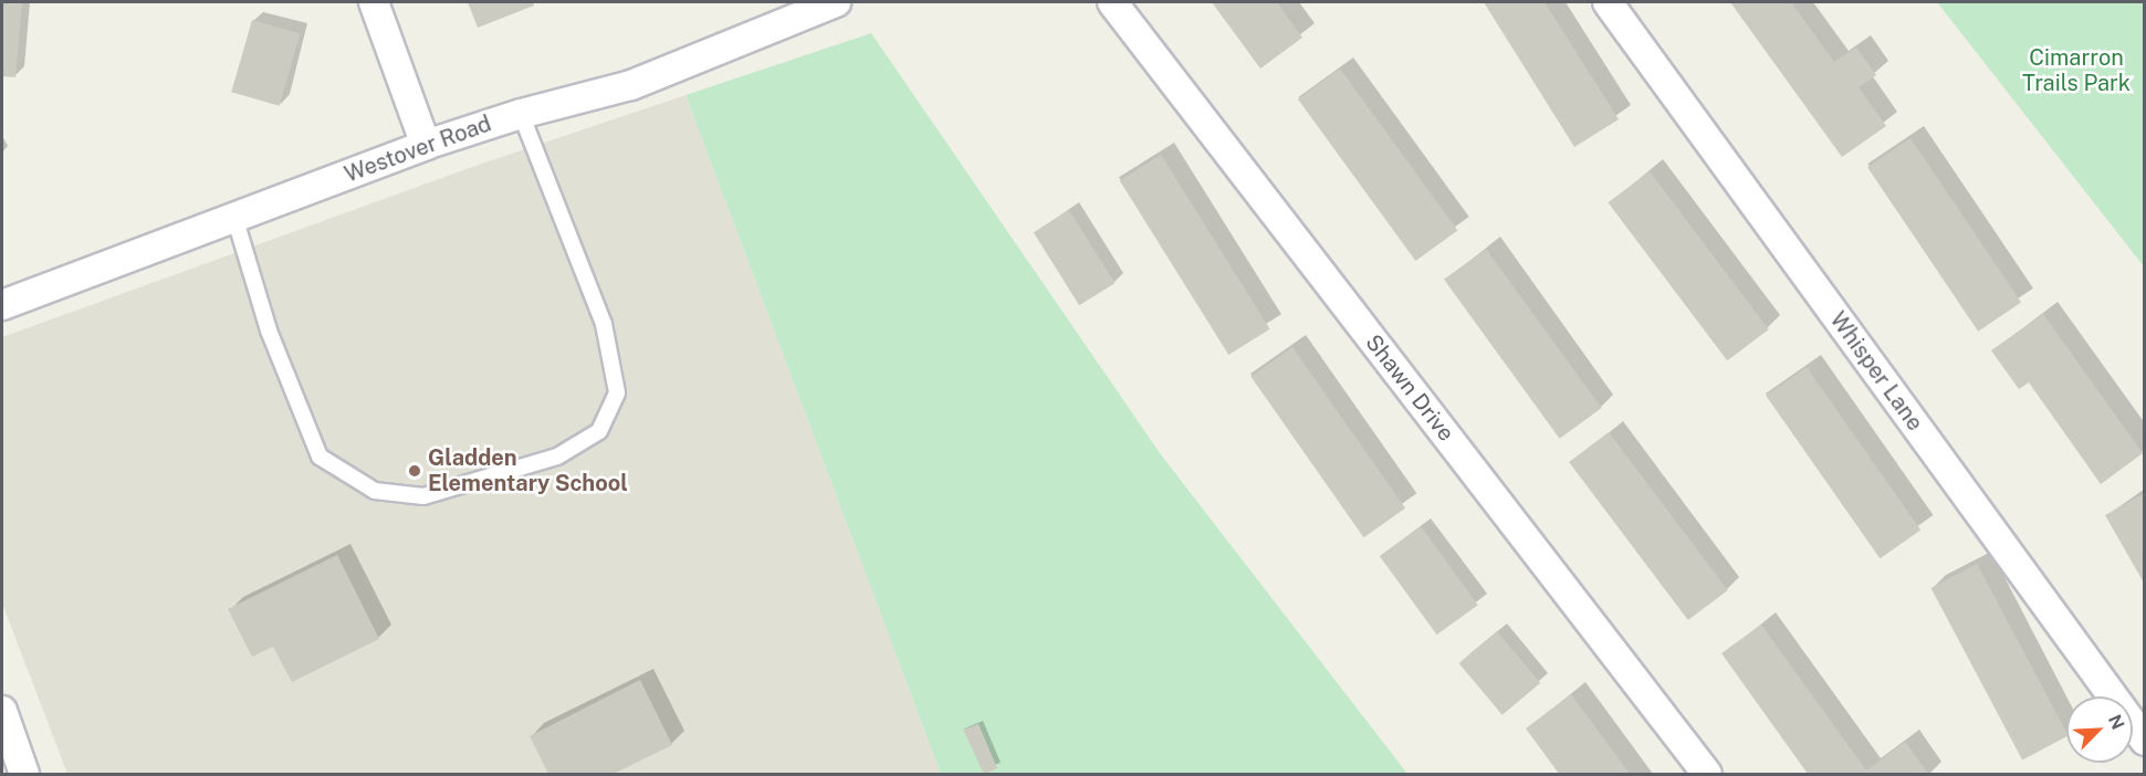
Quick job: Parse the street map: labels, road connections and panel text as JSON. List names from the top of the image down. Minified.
{"streets":{"street":["Westover Road","Whisper Lane","Shawn Drive"]},"parks":["Cimarron Trails Park"],"places":["Gladden Elementary School"],"north":"top right"}
